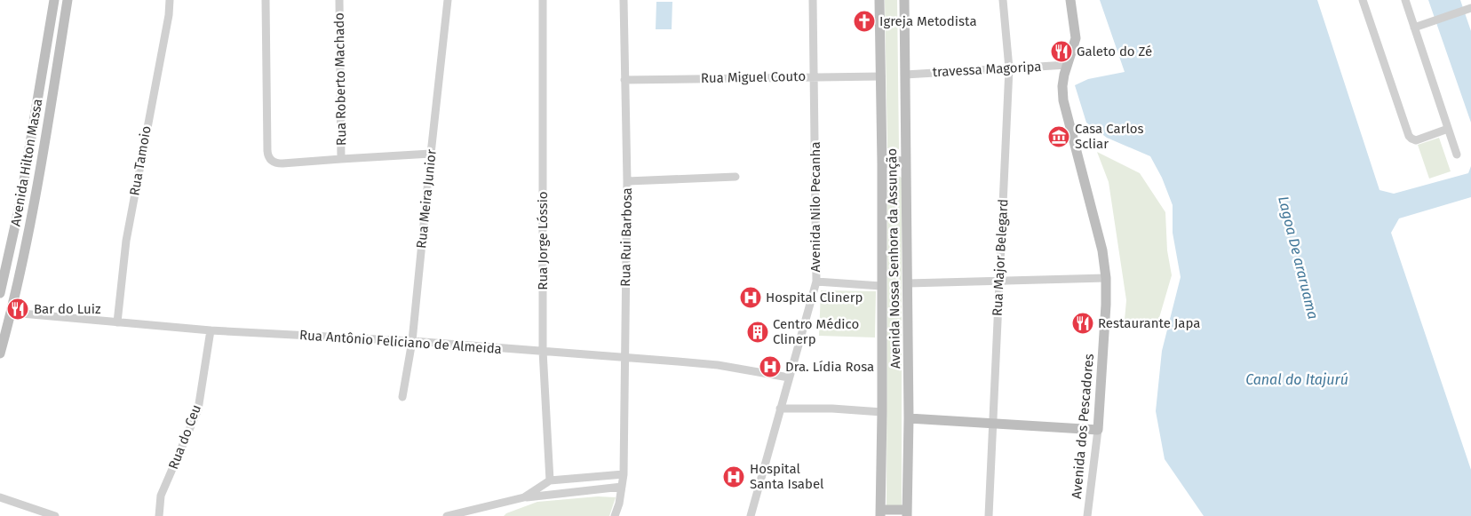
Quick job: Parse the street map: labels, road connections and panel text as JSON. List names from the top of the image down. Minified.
{"streets":{"main road":["Avenida Hilton Massa","Avenida Nossa Senhora da Assunção","Avenida dos Pescadores"],"street":["travessa Magoripa","Rua Miguel Couto","Rua Roberto Machado","Rua Tamoio","Rua Meira Junior","Avenida Nilo Pecanha","Rua Rui Barbosa","Rua Jorge Lóssio","Rua Major Belegard","Rua Antônio Feliciano de Almeida","Rua do Ceu"]},"crossings":[["travessa Magoripa","Rua Major Belegard"],["travessa Magoripa","Avenida Nossa Senhora da Assunção"],["travessa Magoripa","Avenida dos Pescadores"],["Rua Miguel Couto","Avenida Nilo Pecanha"],["Rua Miguel Couto","Rua Rui Barbosa"],["Rua Miguel Couto","Avenida Nossa Senhora da Assunção"],["Rua Tamoio","Rua Antônio Feliciano de Almeida"],["Avenida Hilton Massa","Rua Antônio Feliciano de Almeida"],["Rua Meira Junior","Rua Antônio Feliciano de Almeida"],["Avenida Nilo Pecanha","Rua Antônio Feliciano de Almeida"],["Rua Rui Barbosa","Rua Antônio Feliciano de Almeida"],["Rua Jorge Lóssio","Rua Antônio Feliciano de Almeida"],["Rua Antônio Feliciano de Almeida","Rua do Ceu"]],"water":["Lagoa De araruama","Canal do Itajurú"],"places":{"church":["Igreja Metodista"],"restaurant":["Galeto do Zé","Bar do Luiz","Restaurante Japa"],"museum":["Casa Carlos Scliar"],"hospital":["Hospital Clinerp","Dra. Lídia Rosa","Hospital Santa Isabel"],"building":["Centro Médico Clinerp"]}}
